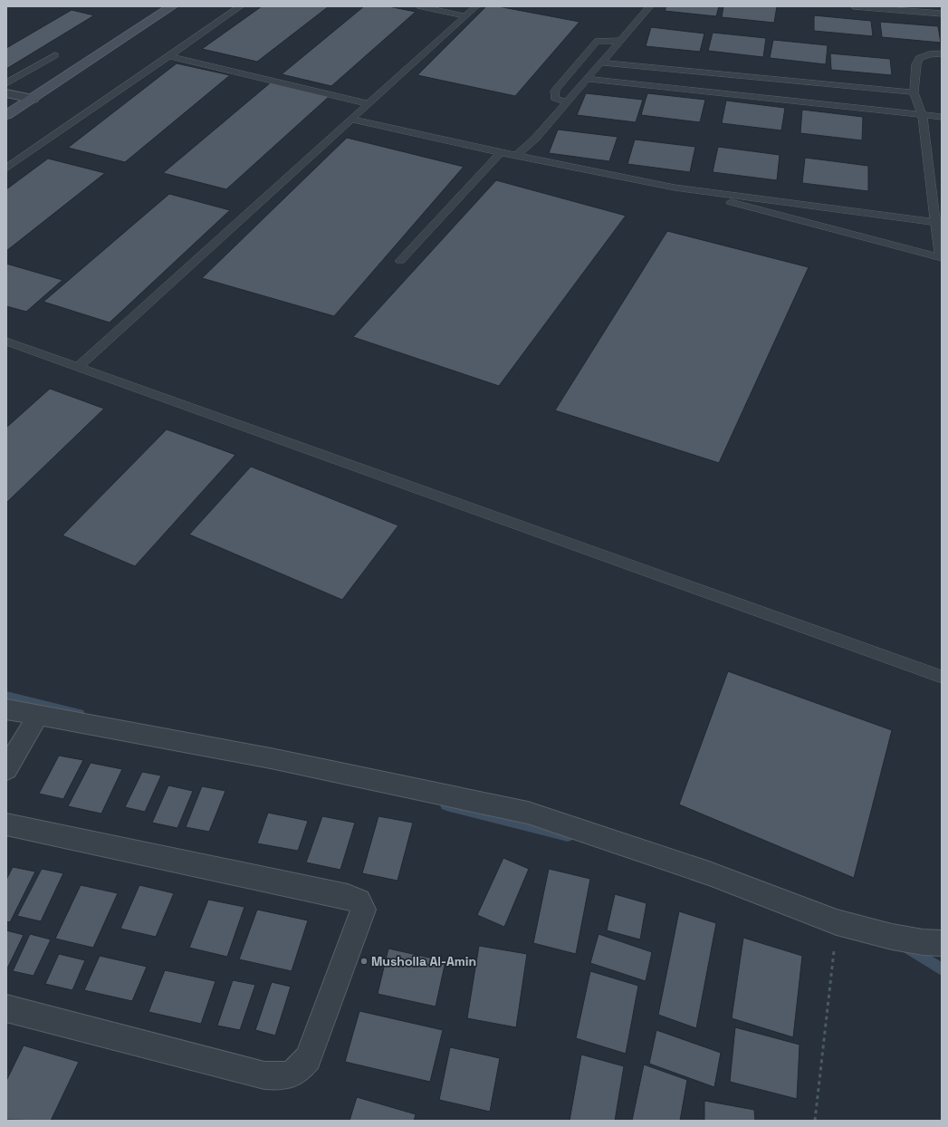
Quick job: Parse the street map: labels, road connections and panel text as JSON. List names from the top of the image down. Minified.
{"places":["Musholla Al-Amin"]}
